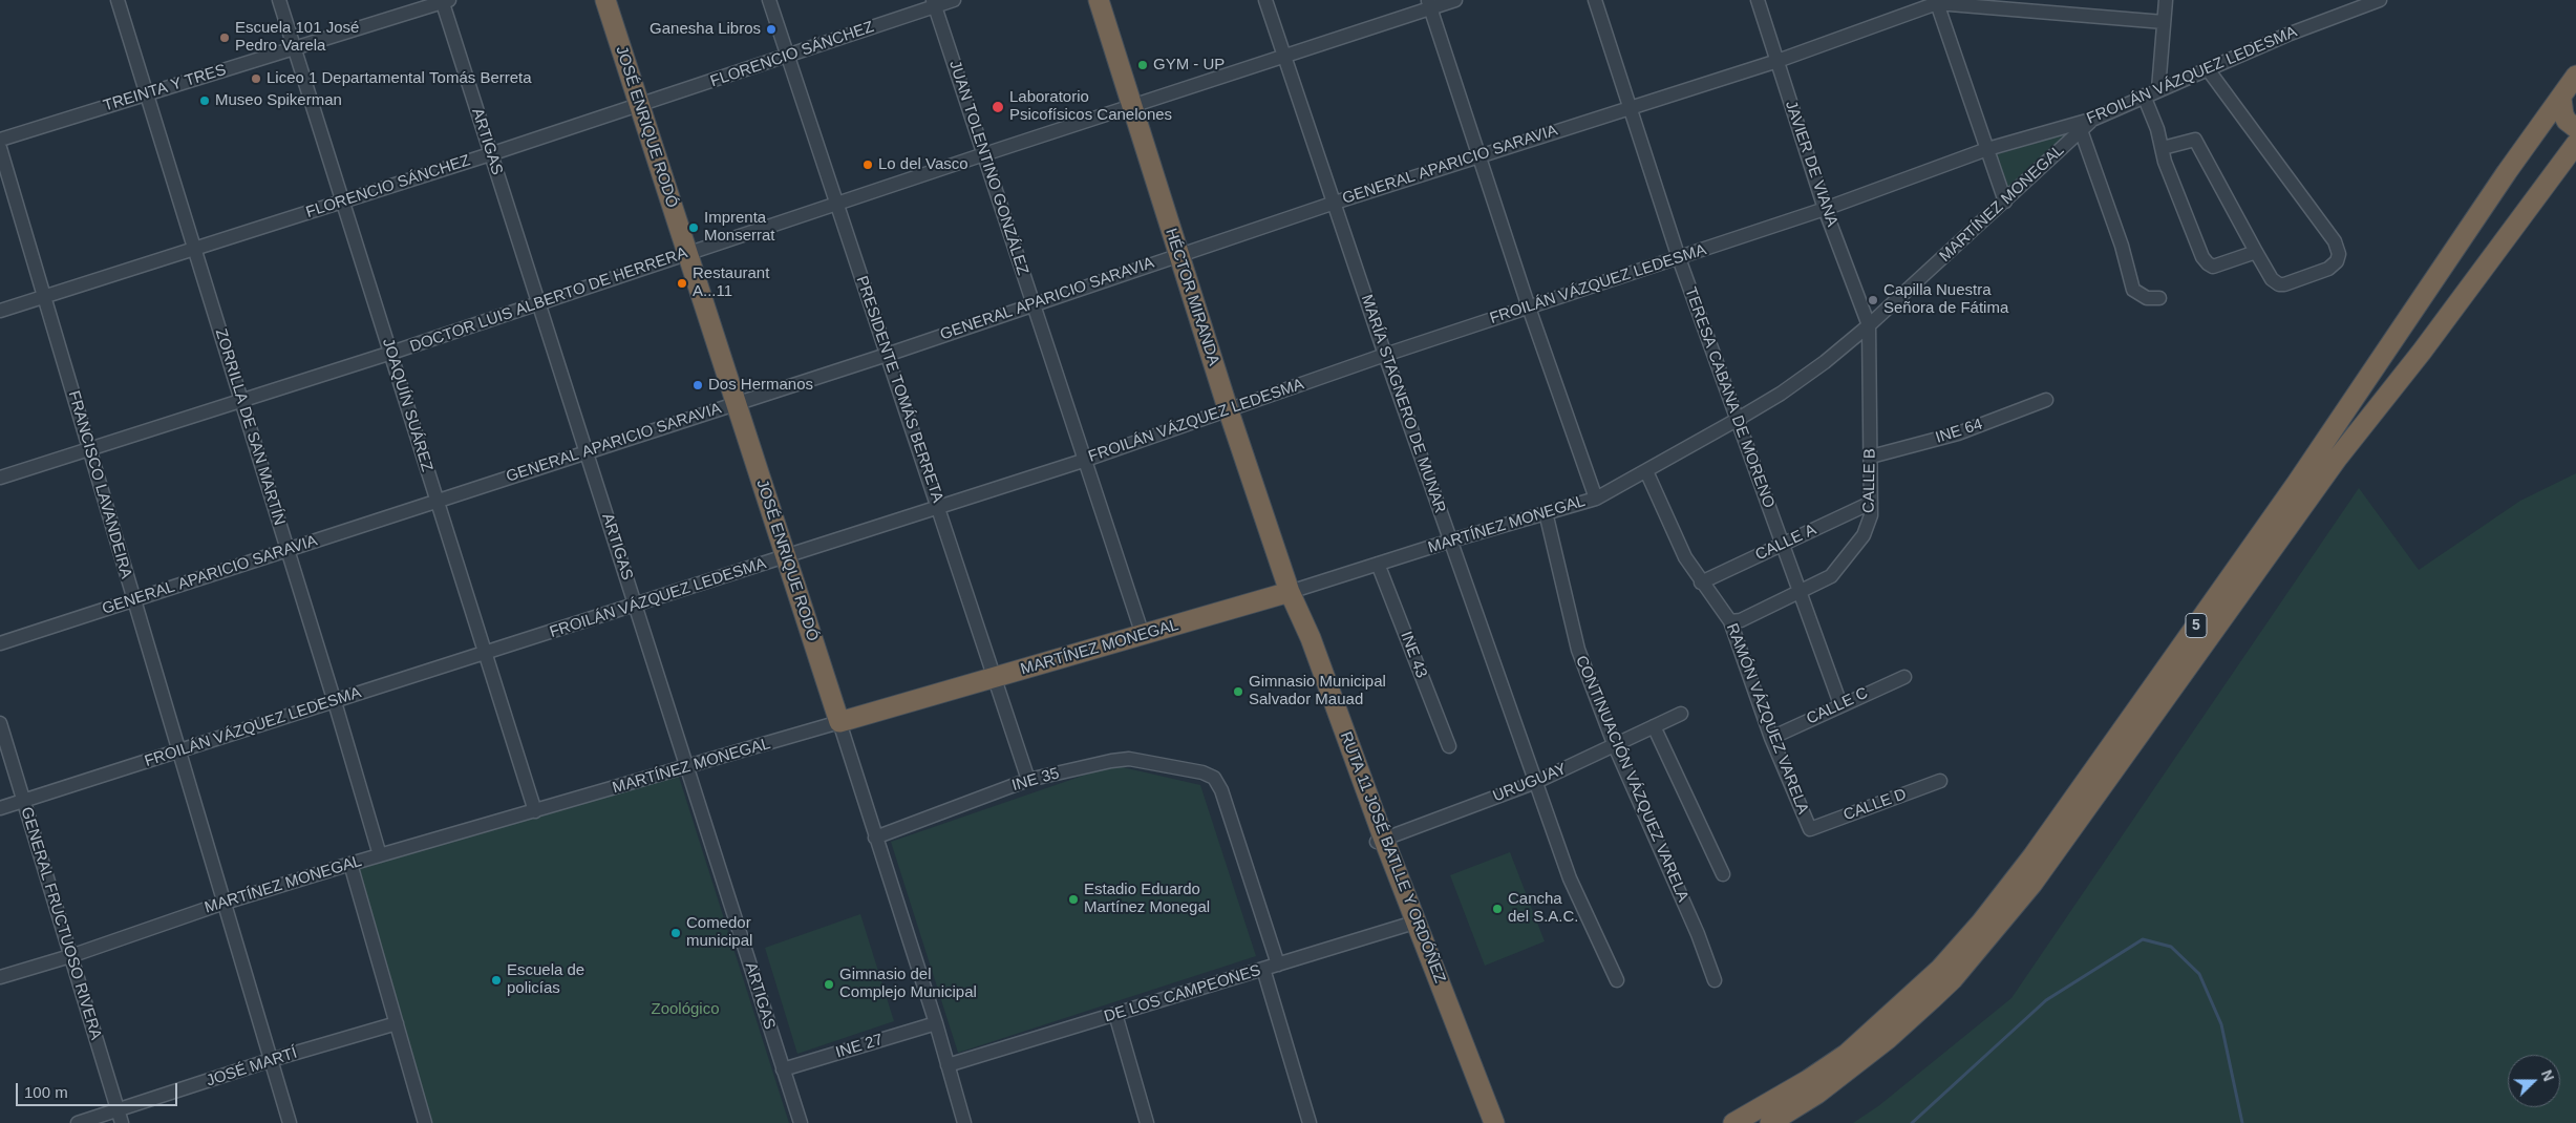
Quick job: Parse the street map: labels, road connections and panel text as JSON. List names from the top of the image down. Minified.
{"streets":{"highway":["JOSÉ ENRIQUE RODÓ","MARTÍNEZ MONEGAL","HÉCTOR MIRANDA","5","RUTA 11 JOSÉ BATLLE Y ORDÓÑEZ"],"street":["FLORENCIO SÁNCHEZ","FROILÁN VÁZQUEZ LEDESMA","TREINTA Y TRES","ARTIGAS","JAVIER DE VIANA","GENERAL APARICIO SARAVIA","JUAN TOLENTINO GONZÁLEZ","DOCTOR LUIS ALBERTO DE HERRERA","PRESIDENTE TOMÁS BERRETA","TERESA CABANA DE MORENO","MARÍA STAGNERO DE MUNAR","JOAQUÍN SUÁREZ","ZORRILLA DE SAN MARTÍN","INE 64","CALLE B","FRANCISCO LAVANDEIRA","CALLE A","INE 43","CALLE C","RAMÓN VÁZQUEZ VARELA","CONTINUACIÓN VÁZQUEZ VARELA","INE 35","URUGUAY","CALLE D","GENERAL FRUCTUOSO RIVERA","DE LOS CAMPEONES","INE 27","JOSÉ MARTÍ"]},"crossings":[["FLORENCIO SÁNCHEZ","JOSÉ ENRIQUE RODÓ"],["FLORENCIO SÁNCHEZ","ARTIGAS"],["FLORENCIO SÁNCHEZ","JUAN TOLENTINO GONZÁLEZ"],["FLORENCIO SÁNCHEZ","PRESIDENTE TOMÁS BERRETA"],["FLORENCIO SÁNCHEZ","JOAQUÍN SUÁREZ"],["FLORENCIO SÁNCHEZ","ZORRILLA DE SAN MARTÍN"],["FLORENCIO SÁNCHEZ","FRANCISCO LAVANDEIRA"],["FROILÁN VÁZQUEZ LEDESMA","JOSÉ ENRIQUE RODÓ"],["FROILÁN VÁZQUEZ LEDESMA","ARTIGAS"],["FROILÁN VÁZQUEZ LEDESMA","JAVIER DE VIANA"],["FROILÁN VÁZQUEZ LEDESMA","JUAN TOLENTINO GONZÁLEZ"],["FROILÁN VÁZQUEZ LEDESMA","MARTÍNEZ MONEGAL"],["FROILÁN VÁZQUEZ LEDESMA","HÉCTOR MIRANDA"],["FROILÁN VÁZQUEZ LEDESMA","PRESIDENTE TOMÁS BERRETA"],["FROILÁN VÁZQUEZ LEDESMA","TERESA CABANA DE MORENO"],["FROILÁN VÁZQUEZ LEDESMA","MARÍA STAGNERO DE MUNAR"],["FROILÁN VÁZQUEZ LEDESMA","JOAQUÍN SUÁREZ"],["FROILÁN VÁZQUEZ LEDESMA","ZORRILLA DE SAN MARTÍN"],["FROILÁN VÁZQUEZ LEDESMA","FRANCISCO LAVANDEIRA"],["FROILÁN VÁZQUEZ LEDESMA","GENERAL FRUCTUOSO RIVERA"],["TREINTA Y TRES","ARTIGAS"],["TREINTA Y TRES","JOAQUÍN SUÁREZ"],["TREINTA Y TRES","ZORRILLA DE SAN MARTÍN"],["JOSÉ ENRIQUE RODÓ","GENERAL APARICIO SARAVIA"],["JOSÉ ENRIQUE RODÓ","MARTÍNEZ MONEGAL"],["JOSÉ ENRIQUE RODÓ","DOCTOR LUIS ALBERTO DE HERRERA"],["JOSÉ ENRIQUE RODÓ","INE 35"],["JOSÉ ENRIQUE RODÓ","DE LOS CAMPEONES"],["JOSÉ ENRIQUE RODÓ","INE 27"],["ARTIGAS","GENERAL APARICIO SARAVIA"],["ARTIGAS","MARTÍNEZ MONEGAL"],["ARTIGAS","DOCTOR LUIS ALBERTO DE HERRERA"],["ARTIGAS","INE 27"],["JAVIER DE VIANA","GENERAL APARICIO SARAVIA"],["JAVIER DE VIANA","MARTÍNEZ MONEGAL"],["JAVIER DE VIANA","CALLE B"],["GENERAL APARICIO SARAVIA","JUAN TOLENTINO GONZÁLEZ"],["GENERAL APARICIO SARAVIA","HÉCTOR MIRANDA"],["GENERAL APARICIO SARAVIA","PRESIDENTE TOMÁS BERRETA"],["GENERAL APARICIO SARAVIA","TERESA CABANA DE MORENO"],["GENERAL APARICIO SARAVIA","MARÍA STAGNERO DE MUNAR"],["GENERAL APARICIO SARAVIA","JOAQUÍN SUÁREZ"],["GENERAL APARICIO SARAVIA","ZORRILLA DE SAN MARTÍN"],["GENERAL APARICIO SARAVIA","FRANCISCO LAVANDEIRA"],["JUAN TOLENTINO GONZÁLEZ","MARTÍNEZ MONEGAL"],["JUAN TOLENTINO GONZÁLEZ","DOCTOR LUIS ALBERTO DE HERRERA"],["MARTÍNEZ MONEGAL","HÉCTOR MIRANDA"],["MARTÍNEZ MONEGAL","PRESIDENTE TOMÁS BERRETA"],["MARTÍNEZ MONEGAL","TERESA CABANA DE MORENO"],["MARTÍNEZ MONEGAL","MARÍA STAGNERO DE MUNAR"],["MARTÍNEZ MONEGAL","JOAQUÍN SUÁREZ"],["MARTÍNEZ MONEGAL","ZORRILLA DE SAN MARTÍN"],["MARTÍNEZ MONEGAL","CALLE B"],["MARTÍNEZ MONEGAL","FRANCISCO LAVANDEIRA"],["MARTÍNEZ MONEGAL","INE 43"],["MARTÍNEZ MONEGAL","RAMÓN VÁZQUEZ VARELA"],["MARTÍNEZ MONEGAL","CONTINUACIÓN VÁZQUEZ VARELA"],["MARTÍNEZ MONEGAL","RUTA 11 JOSÉ BATLLE Y ORDÓÑEZ"],["MARTÍNEZ MONEGAL","GENERAL FRUCTUOSO RIVERA"],["HÉCTOR MIRANDA","DOCTOR LUIS ALBERTO DE HERRERA"],["HÉCTOR MIRANDA","RUTA 11 JOSÉ BATLLE Y ORDÓÑEZ"],["DOCTOR LUIS ALBERTO DE HERRERA","PRESIDENTE TOMÁS BERRETA"],["DOCTOR LUIS ALBERTO DE HERRERA","MARÍA STAGNERO DE MUNAR"],["DOCTOR LUIS ALBERTO DE HERRERA","JOAQUÍN SUÁREZ"],["DOCTOR LUIS ALBERTO DE HERRERA","ZORRILLA DE SAN MARTÍN"],["DOCTOR LUIS ALBERTO DE HERRERA","FRANCISCO LAVANDEIRA"],["PRESIDENTE TOMÁS BERRETA","INE 35"],["TERESA CABANA DE MORENO","CALLE B"],["TERESA CABANA DE MORENO","CALLE A"],["TERESA CABANA DE MORENO","CALLE C"],["MARÍA STAGNERO DE MUNAR","URUGUAY"],["INE 64","CALLE B"],["CALLE B","CALLE A"],["CALLE B","RAMÓN VÁZQUEZ VARELA"],["FRANCISCO LAVANDEIRA","JOSÉ MARTÍ"],["CALLE A","RAMÓN VÁZQUEZ VARELA"],["CALLE C","RAMÓN VÁZQUEZ VARELA"],["RAMÓN VÁZQUEZ VARELA","CALLE D"],["CONTINUACIÓN VÁZQUEZ VARELA","URUGUAY"],["INE 35","DE LOS CAMPEONES"],["URUGUAY","RUTA 11 JOSÉ BATLLE Y ORDÓÑEZ"],["RUTA 11 JOSÉ BATLLE Y ORDÓÑEZ","DE LOS CAMPEONES"],["GENERAL FRUCTUOSO RIVERA","JOSÉ MARTÍ"]],"parks":["Zoológico"],"places":["Ganesha Libros","Escuela 101 José Pedro Varela","GYM - UP","Liceo 1 Departamental Tomás Berreta","Museo Spikerman","Laboratorio Psicofísicos Canelones","Lo del Vasco","Imprenta Monserrat","Restaurant A...11","Capilla Nuestra Señora de Fátima","Dos Hermanos","Gimnasio Municipal Salvador Mauad","Estadio Eduardo Martínez Monegal","Cancha del S.A.C.","Comedor municipal","Escuela de policías","Gimnasio del Complejo Municipal"],"scale_bar":"100 m","north":"right"}
